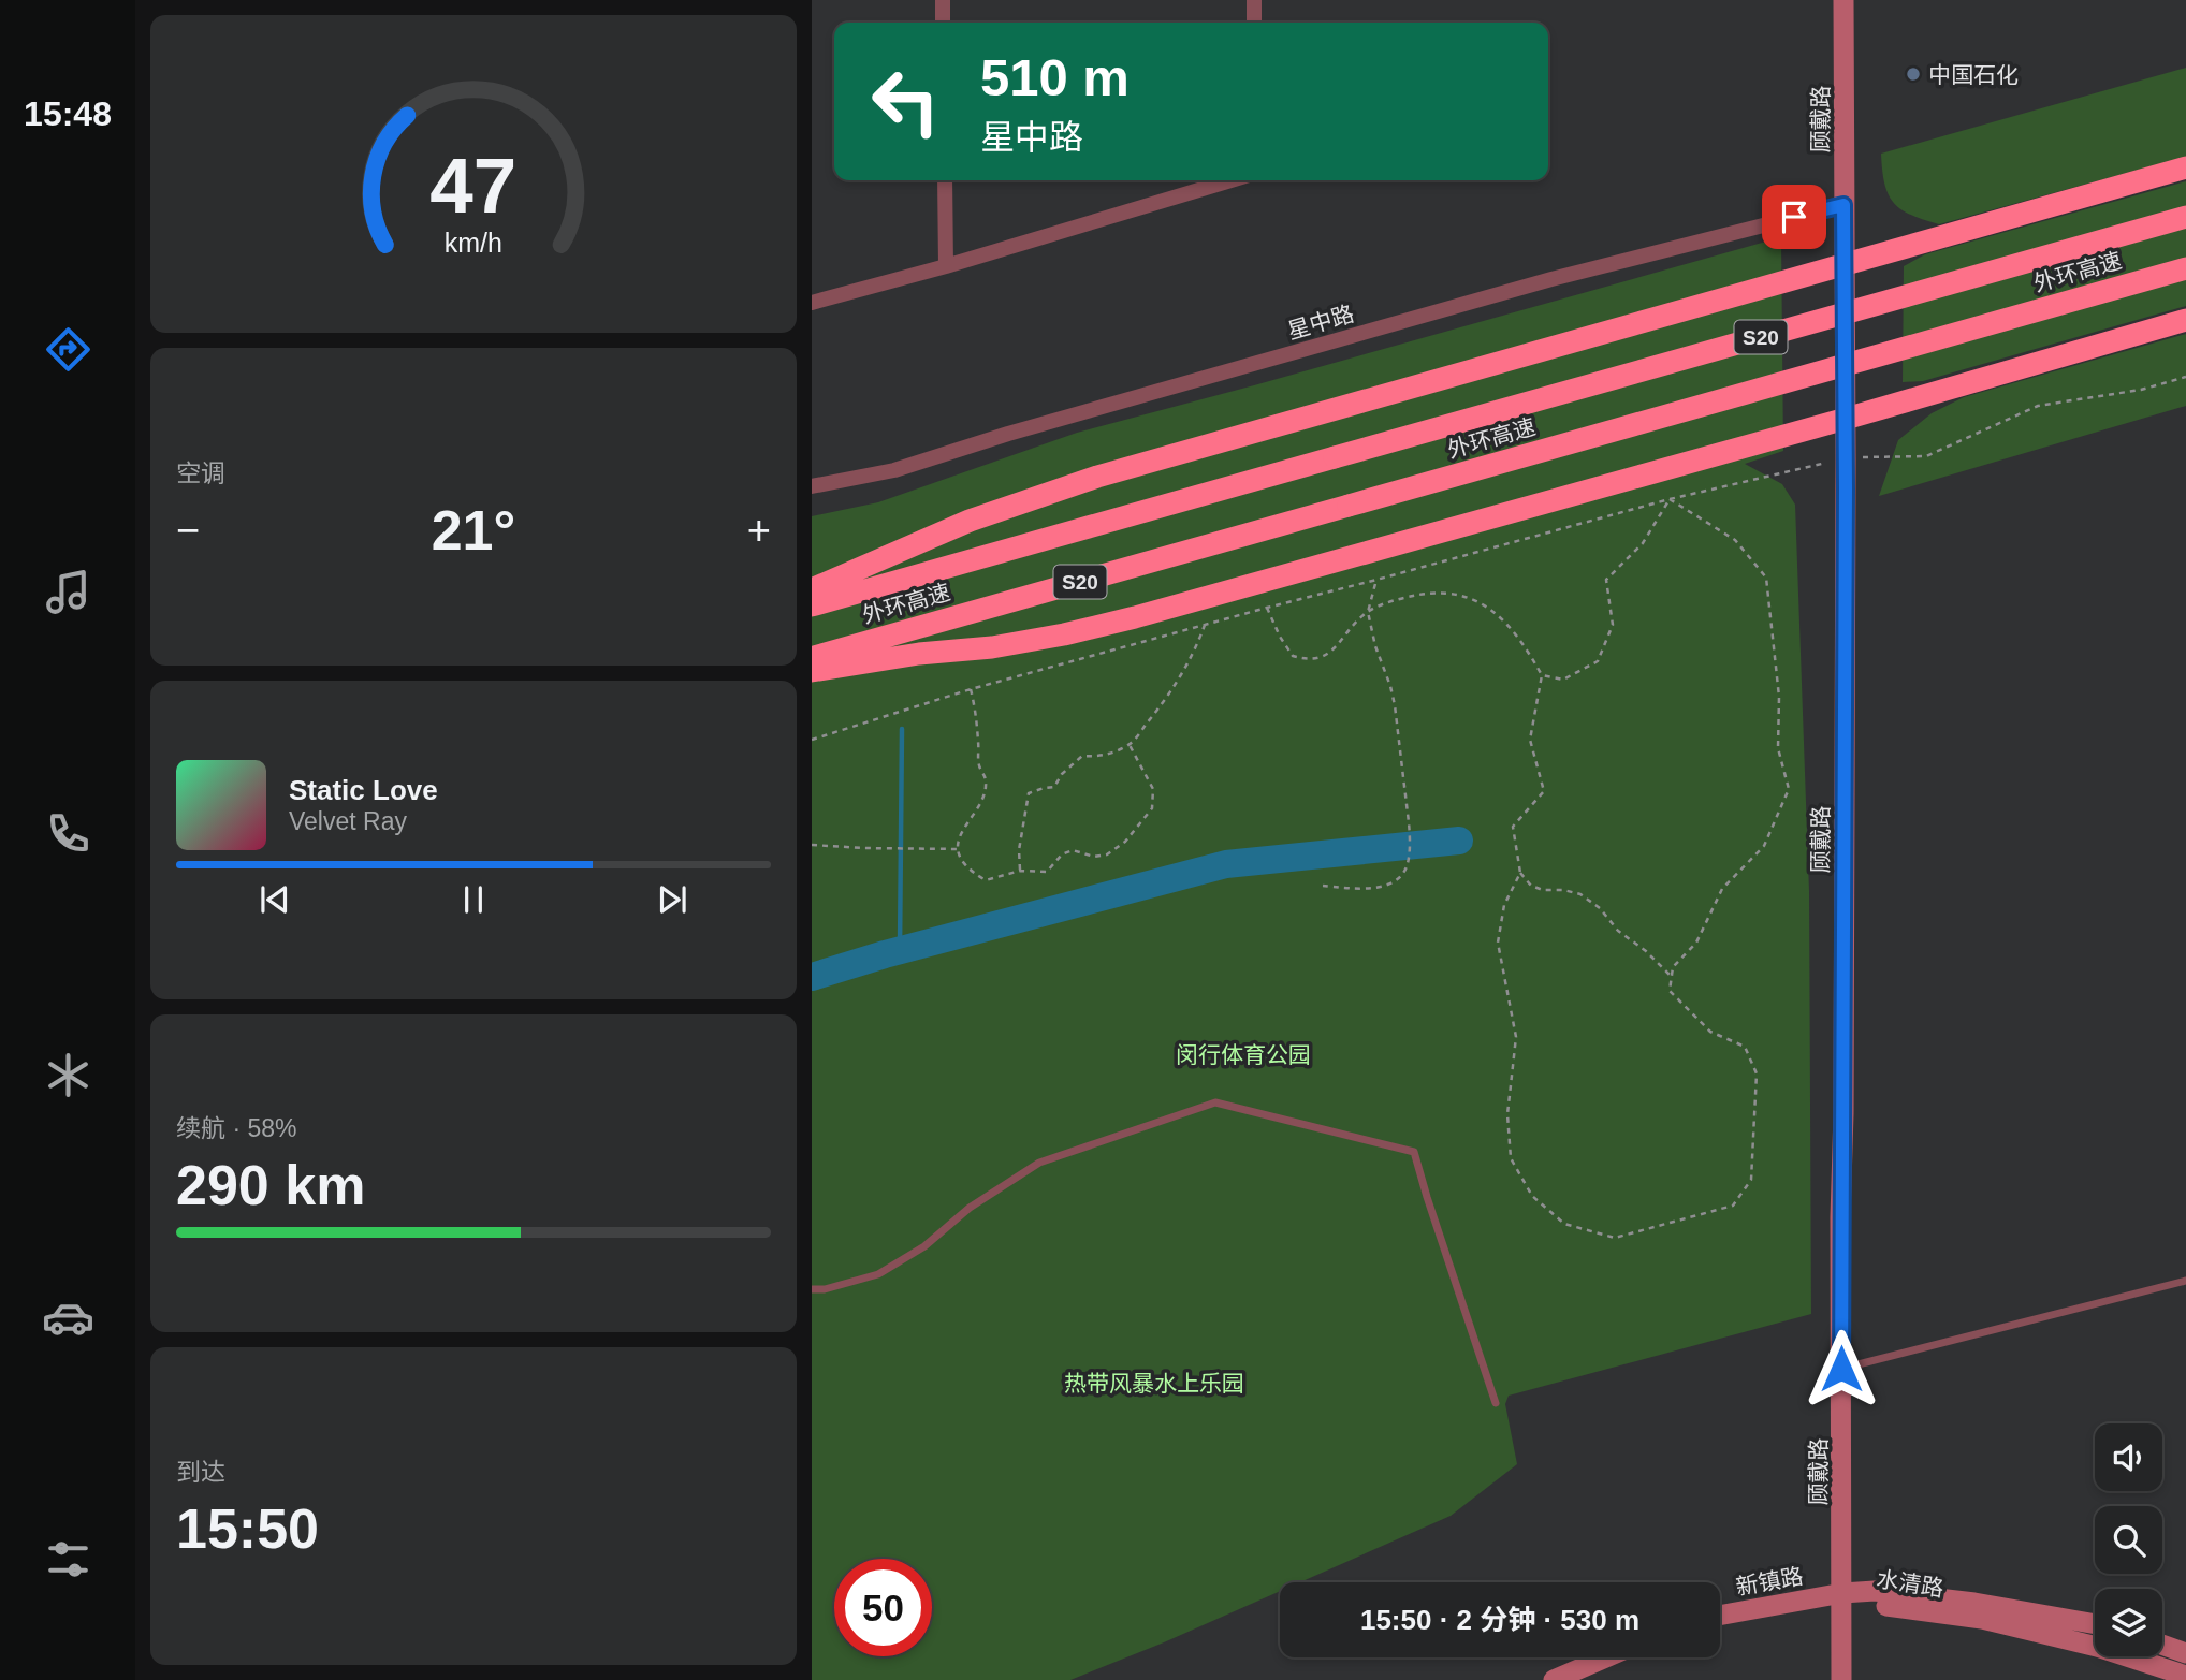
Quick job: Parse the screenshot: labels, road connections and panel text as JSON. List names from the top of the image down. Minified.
{"streets":{"highway":["外环高速","S20"],"main road":["顾戴路","新镇路","水清路"],"street":["星中路"]},"crossings":[["顾戴路","星中路"],["顾戴路","新镇路"],["顾戴路","水清路"],["新镇路","水清路"]],"parks":["闵行体育公园","热带风暴水上乐园"],"places":["中国石化"],"page":{"tabs":"15:48","turn":["510 m","星中路"],"tile":["空调",["续航 · 58%","290 km"],["到达","15:50"]],"heat":["−","21°","+"],"song":["Static Love","Velvet Ray"],"limit":"50","trip":"15:50 · 2 分钟 · 530 m","gauge":["47","km/h"]}}
